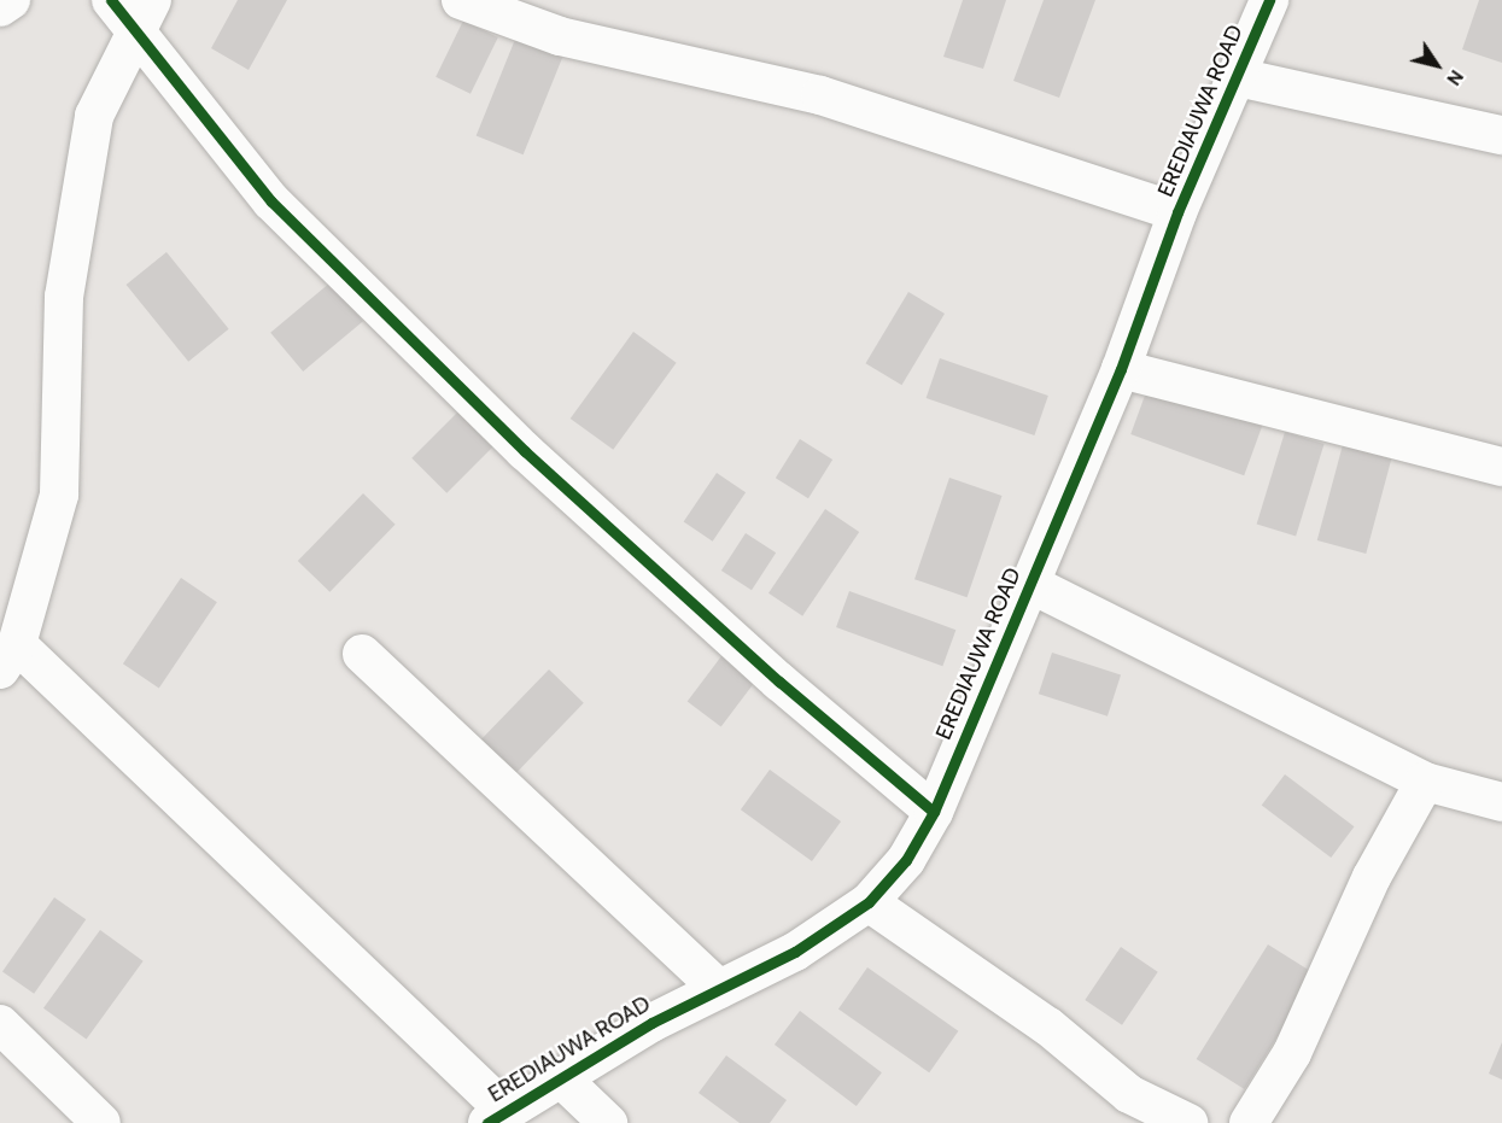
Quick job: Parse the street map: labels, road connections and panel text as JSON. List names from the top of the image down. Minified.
{"streets":{"street":["EREDIAUWA ROAD"]},"north":"bottom right"}
